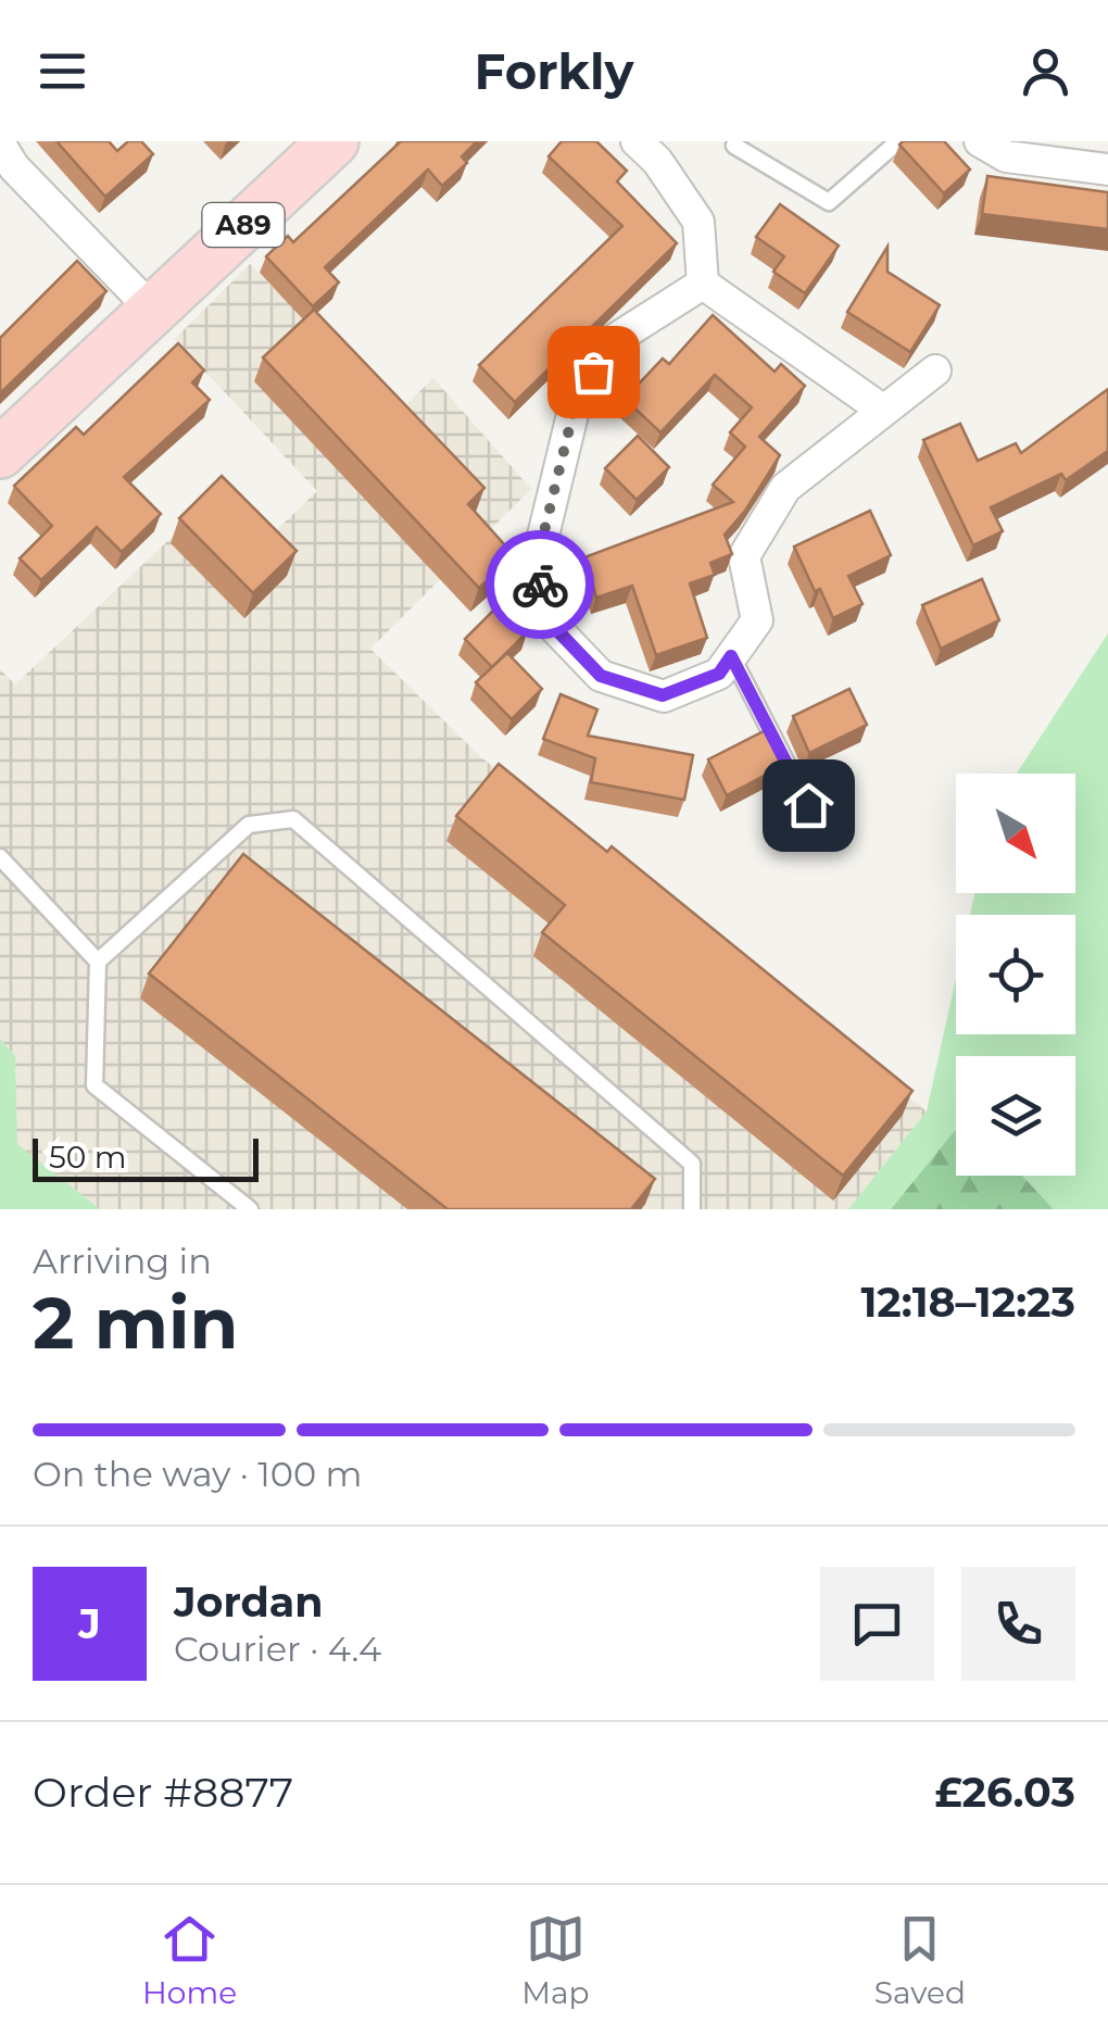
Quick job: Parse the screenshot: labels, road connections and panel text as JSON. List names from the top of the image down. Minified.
{"streets":{"main road":["A89"]},"scale_bar":"50 m","north":"bottom right","page":{"header":"Forkly","scale":"50 m","heading":["2 min","Arriving in","12:18–12:23"],"panel":["Jordan","Courier · 4.4","Order #8877","£26.03"],"bar":"On the way · 100 m","round":"J","tabs":["Home","Map","Saved"]}}
